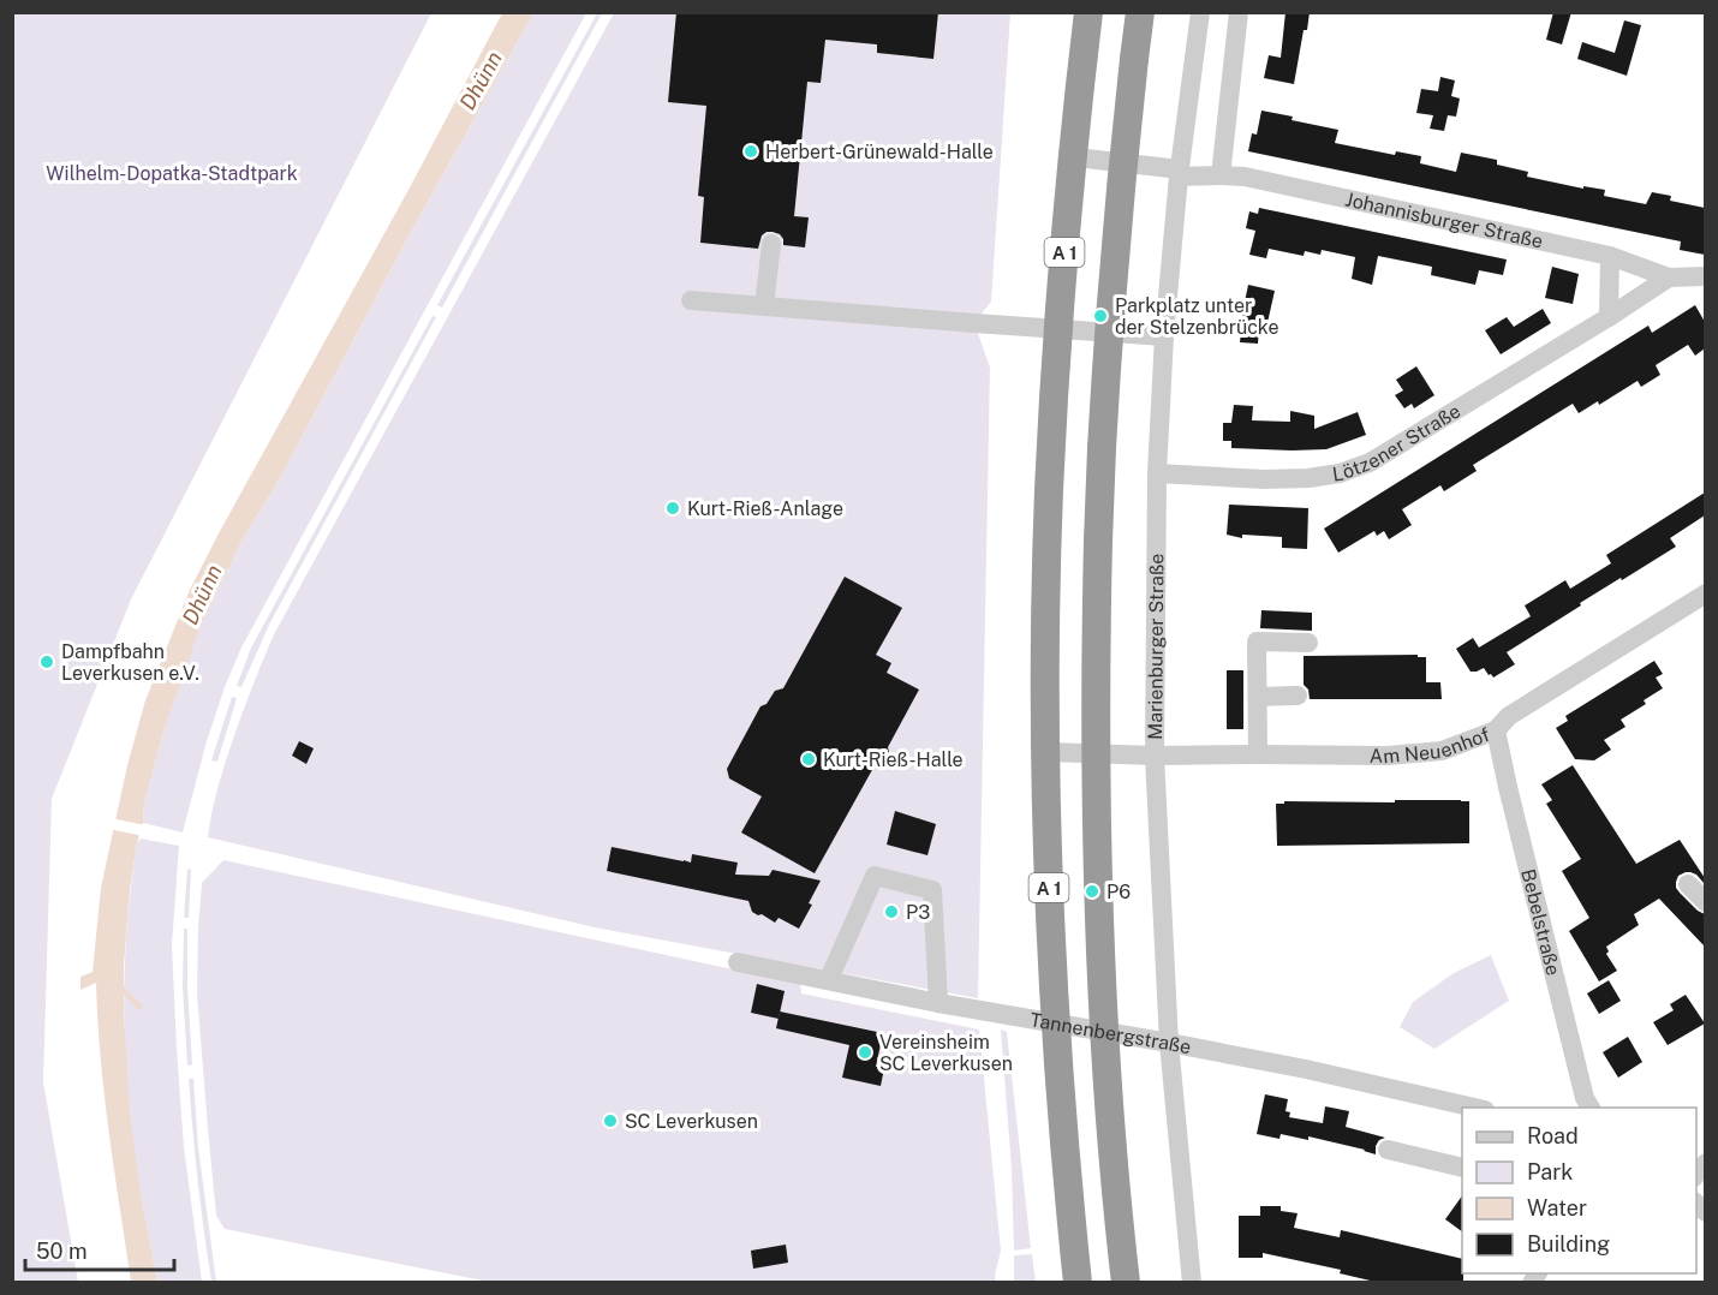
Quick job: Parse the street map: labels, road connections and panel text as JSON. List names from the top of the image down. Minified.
{"streets":{"highway":["A 1"],"street":["Johannisburger Straße","Lötzener Straße","Marienburger Straße","Am Neuenhof","Bebelstraße","Tannenbergstraße"]},"crossings":[["Johannisburger Straße","Lötzener Straße"],["Johannisburger Straße","Marienburger Straße"],["Lötzener Straße","Marienburger Straße"],["Marienburger Straße","Am Neuenhof"],["Marienburger Straße","Tannenbergstraße"],["Am Neuenhof","Bebelstraße"]],"water":["Dhünn"],"parks":["Wilhelm-Dopatka-Stadtpark"],"places":["Herbert-Grünewald-Halle","Parkplatz unter der Stelzenbrücke","Kurt-Rieß-Anlage","Dampfbahn Leverkusen e.V.","Kurt-Rieß-Halle","P6","P3","Vereinsheim SC Leverkusen","SC Leverkusen"],"legend":["Road","Park","Water","Building"],"scale_bar":"50 m"}
